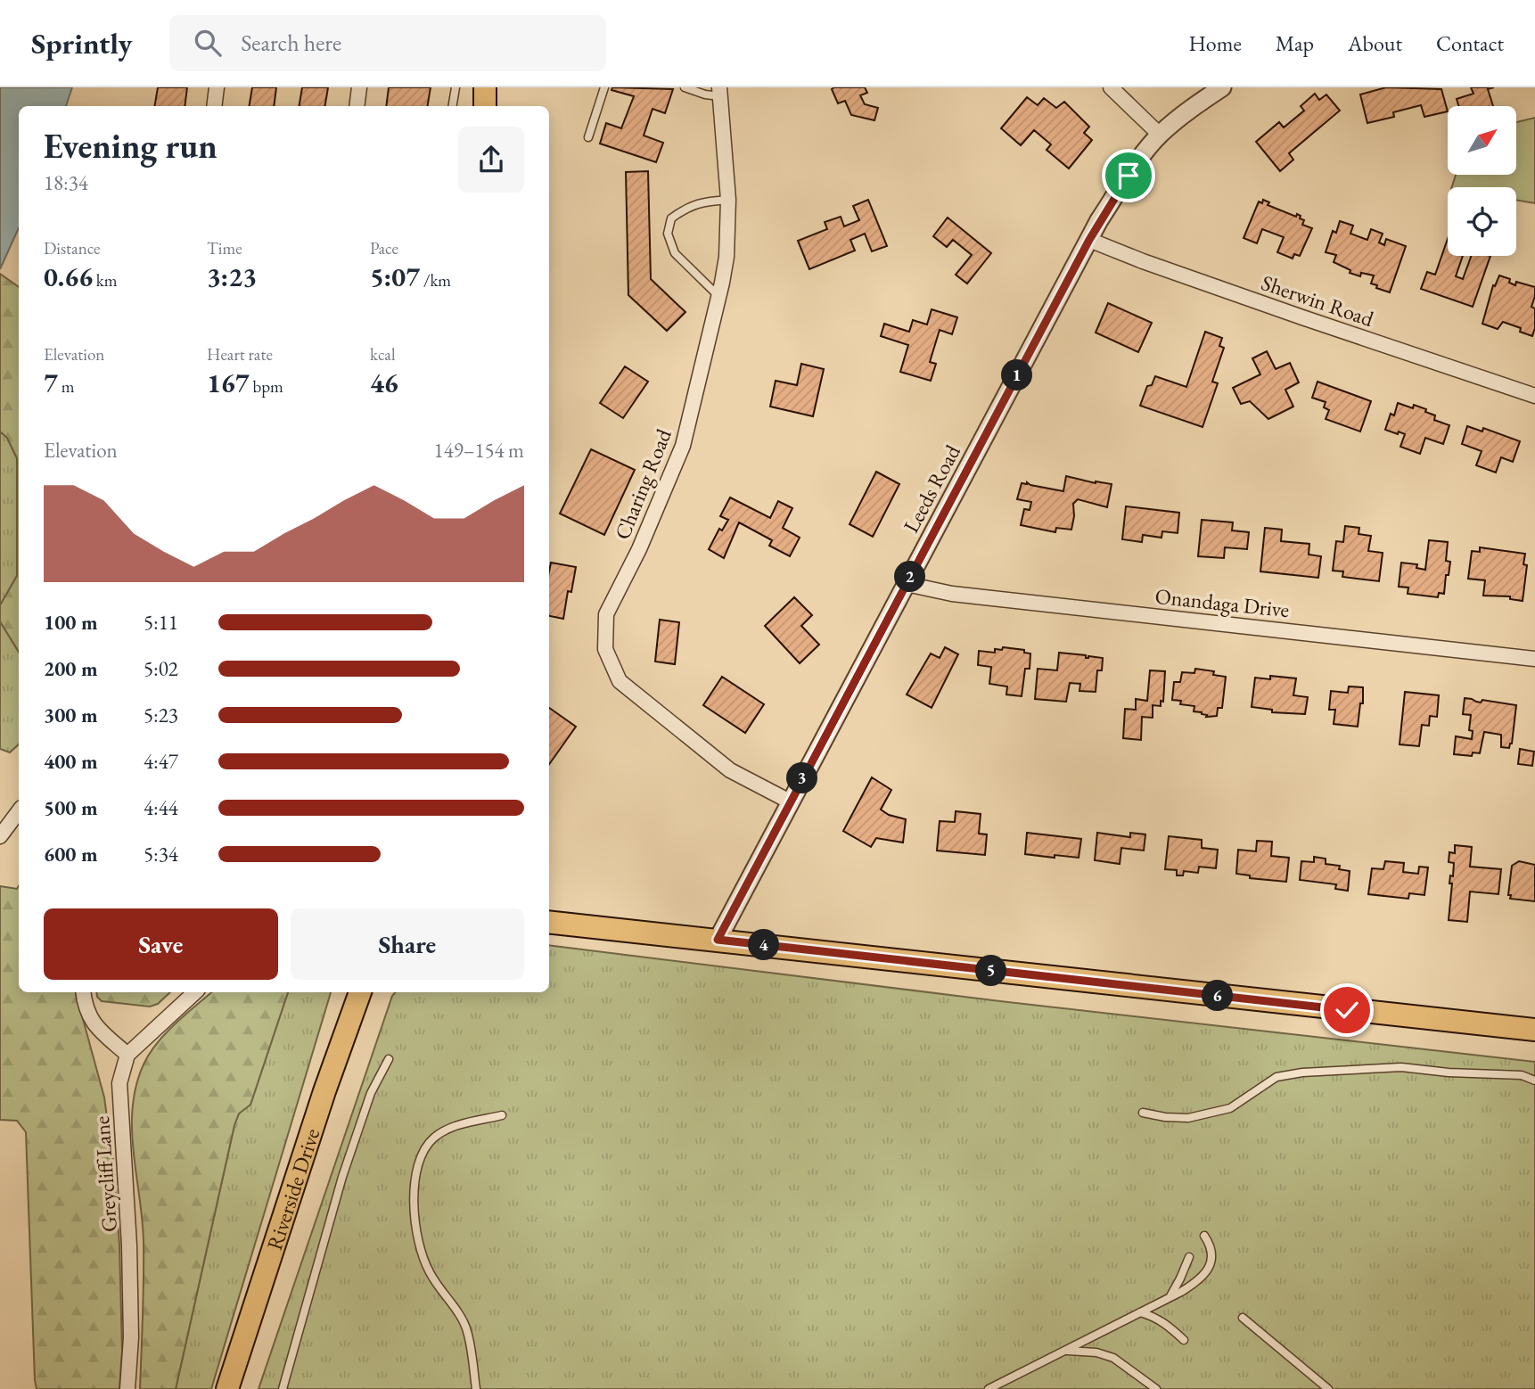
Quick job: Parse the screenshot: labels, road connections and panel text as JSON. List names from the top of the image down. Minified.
{"streets":{"main road":["Riverside Drive"],"street":["Sherwin Road","Charing Road","Leeds Road","Onandaga Drive","Greycliff Lane"]},"crossings":[["Sherwin Road","Leeds Road"],["Charing Road","Leeds Road"],["Leeds Road","Onandaga Drive"]],"north":"top right","page":{"header":"Sprintly","search":"Search here","nav":["Home","Map","About","Contact"],"heading":["Evening run","18:34"],"stats":[["Distance","0.66 km"],["Time","3:23"],["Pace","5:07 /km"],["Elevation","7 m"],["Heart rate","167 bpm"],["kcal","46"]],"pins":["1","2","3","4","5","6"],"chart":["Elevation","149–154 m"],"list":[{"name":"100 m","note":"5:11"},{"name":"200 m","note":"5:02"},{"name":"300 m","note":"5:23"},{"name":"400 m","note":"4:47"},{"name":"500 m","note":"4:44"},{"name":"600 m","note":"5:34"}],"buttons":["Save","Share"]}}
